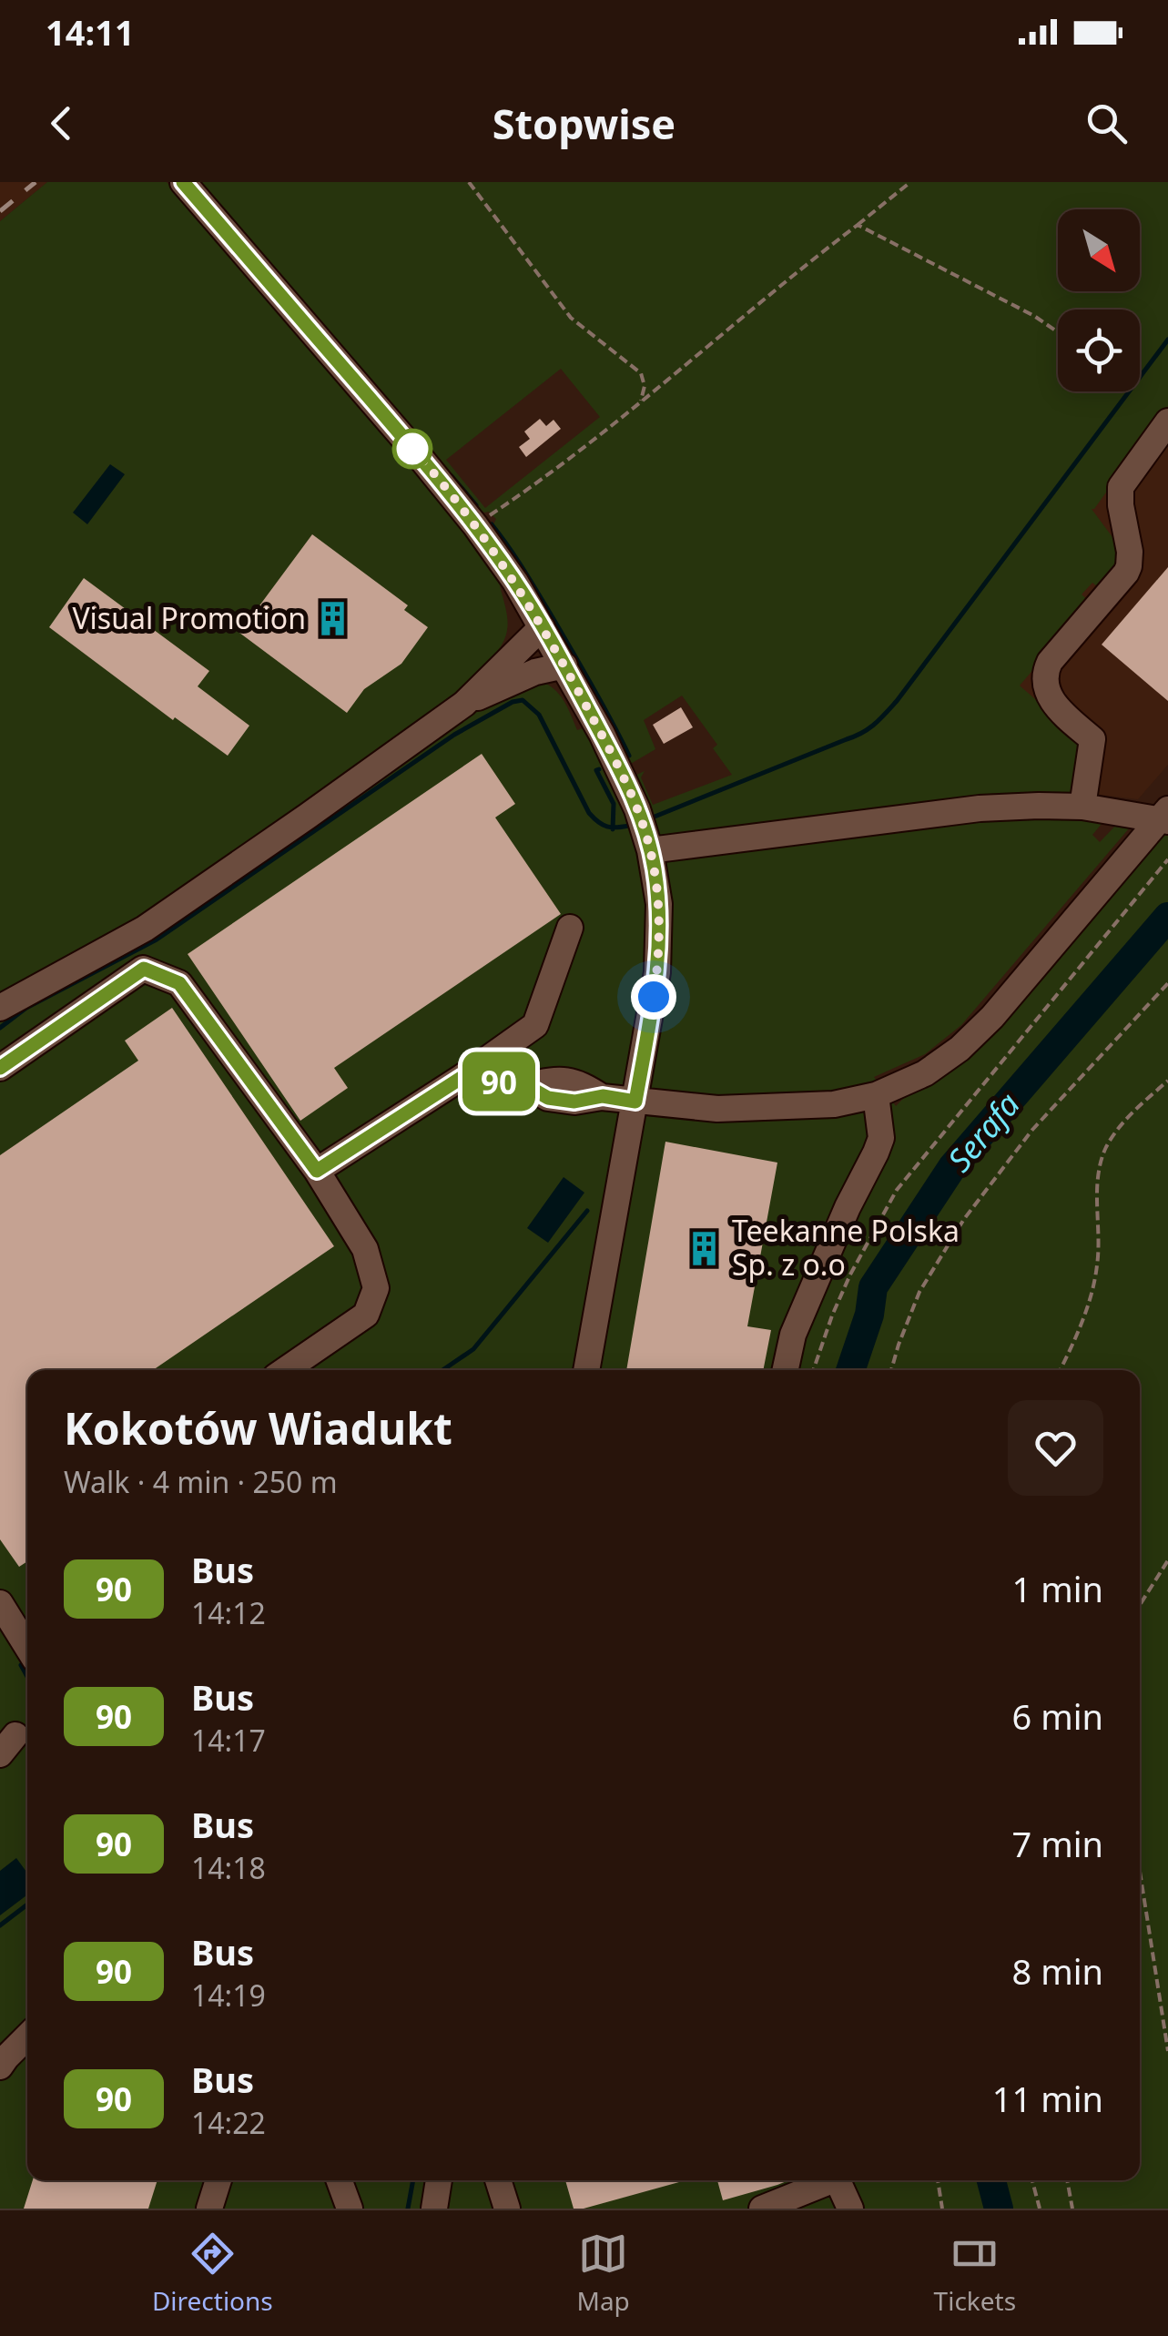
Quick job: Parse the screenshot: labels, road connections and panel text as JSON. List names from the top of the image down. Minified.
{"water":["Serafa"],"places":{"building":["Visual Promotion","Teekanne Polska Sp. z o.o"]},"lines":["bus line 90"],"north":"bottom right","page":{"status":"14:11","header":"Stopwise","on_map":"90","heading":["Kokotów Wiadukt","Walk · 4 min · 250 m"],"list":[{"mark":"90","name":"Bus","note":"14:12","value":"1 min"},{"mark":"90","name":"Bus","note":"14:17","value":"6 min"},{"mark":"90","name":"Bus","note":"14:18","value":"7 min"},{"mark":"90","name":"Bus","note":"14:19","value":"8 min"},{"mark":"90","name":"Bus","note":"14:22","value":"11 min"}],"tabs":["Directions","Map","Tickets"]}}
